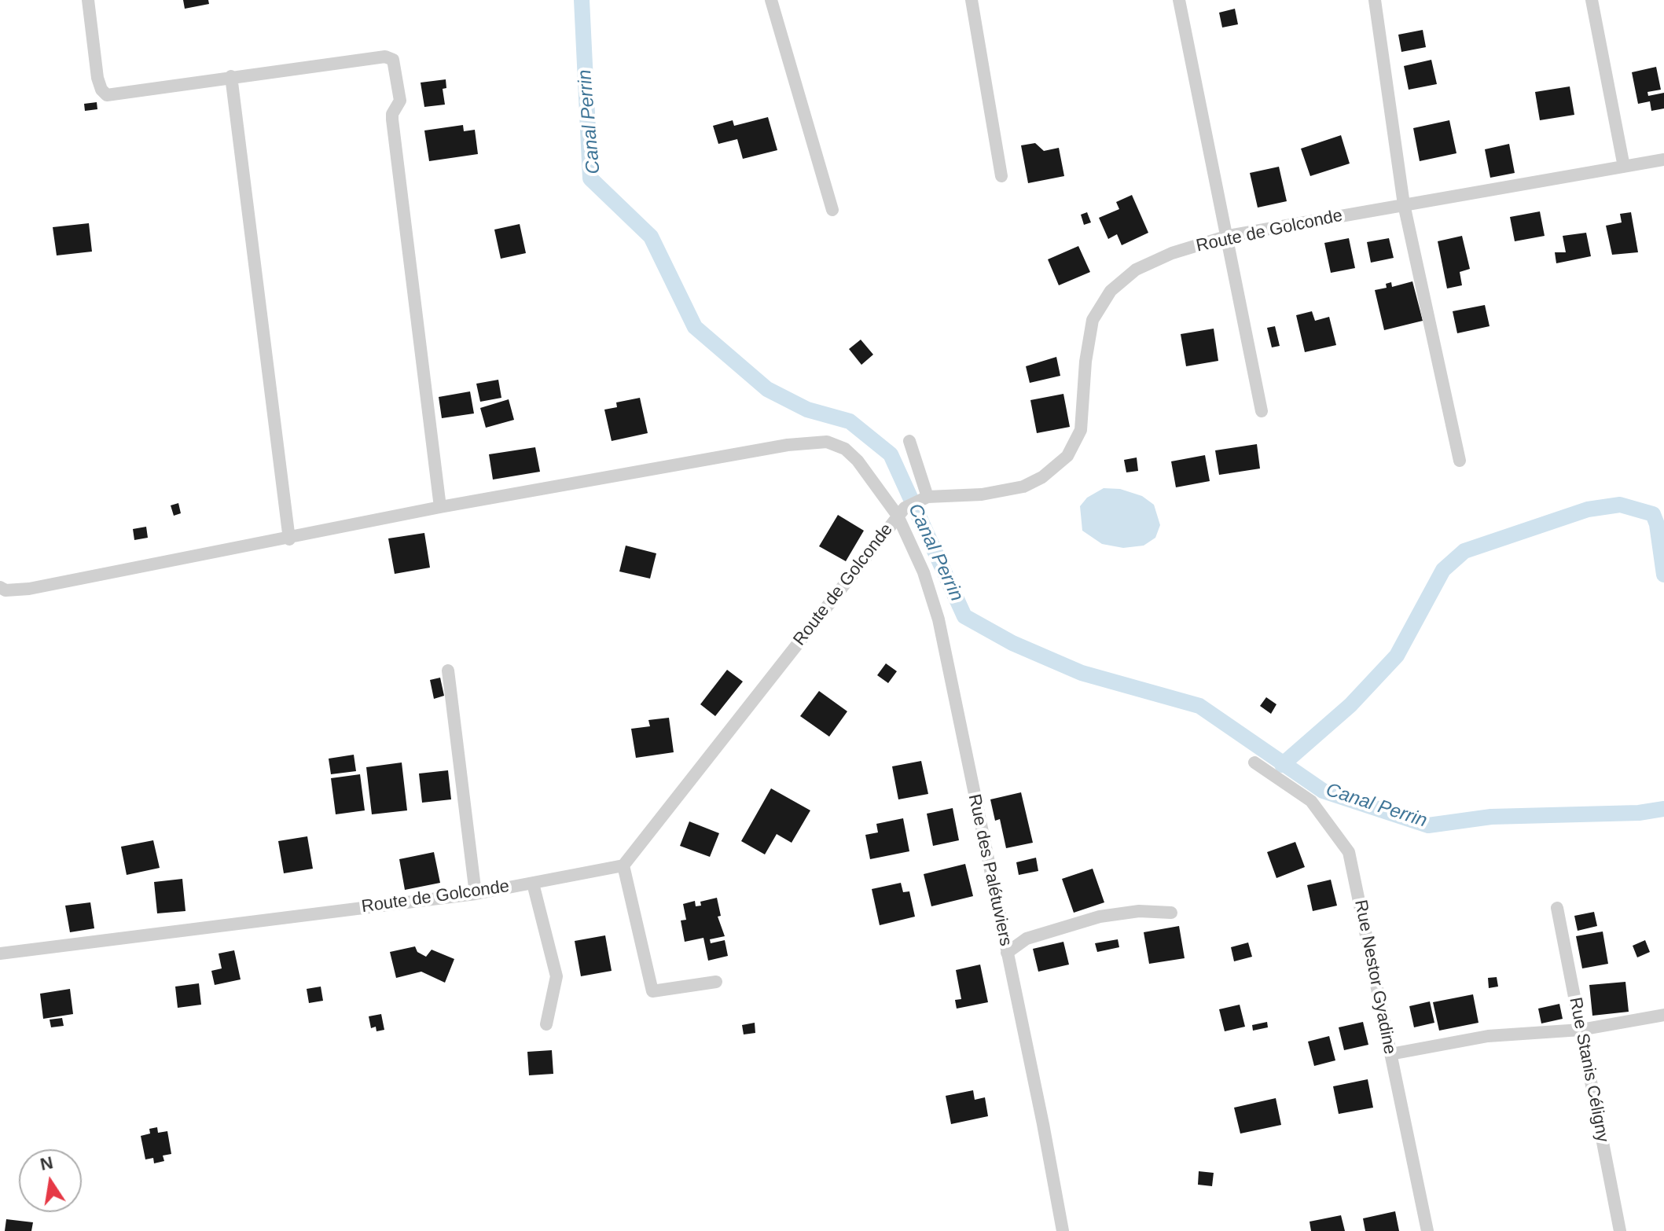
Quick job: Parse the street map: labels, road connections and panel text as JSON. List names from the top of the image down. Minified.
{"streets":{"street":["Route de Golconde","Rue des Palétuviers","Rue Nestor Gyadine","Rue Stanis Céligny"]},"crossings":[["Route de Golconde","Rue des Palétuviers"]],"water":["Canal Perrin"],"north":"top"}
